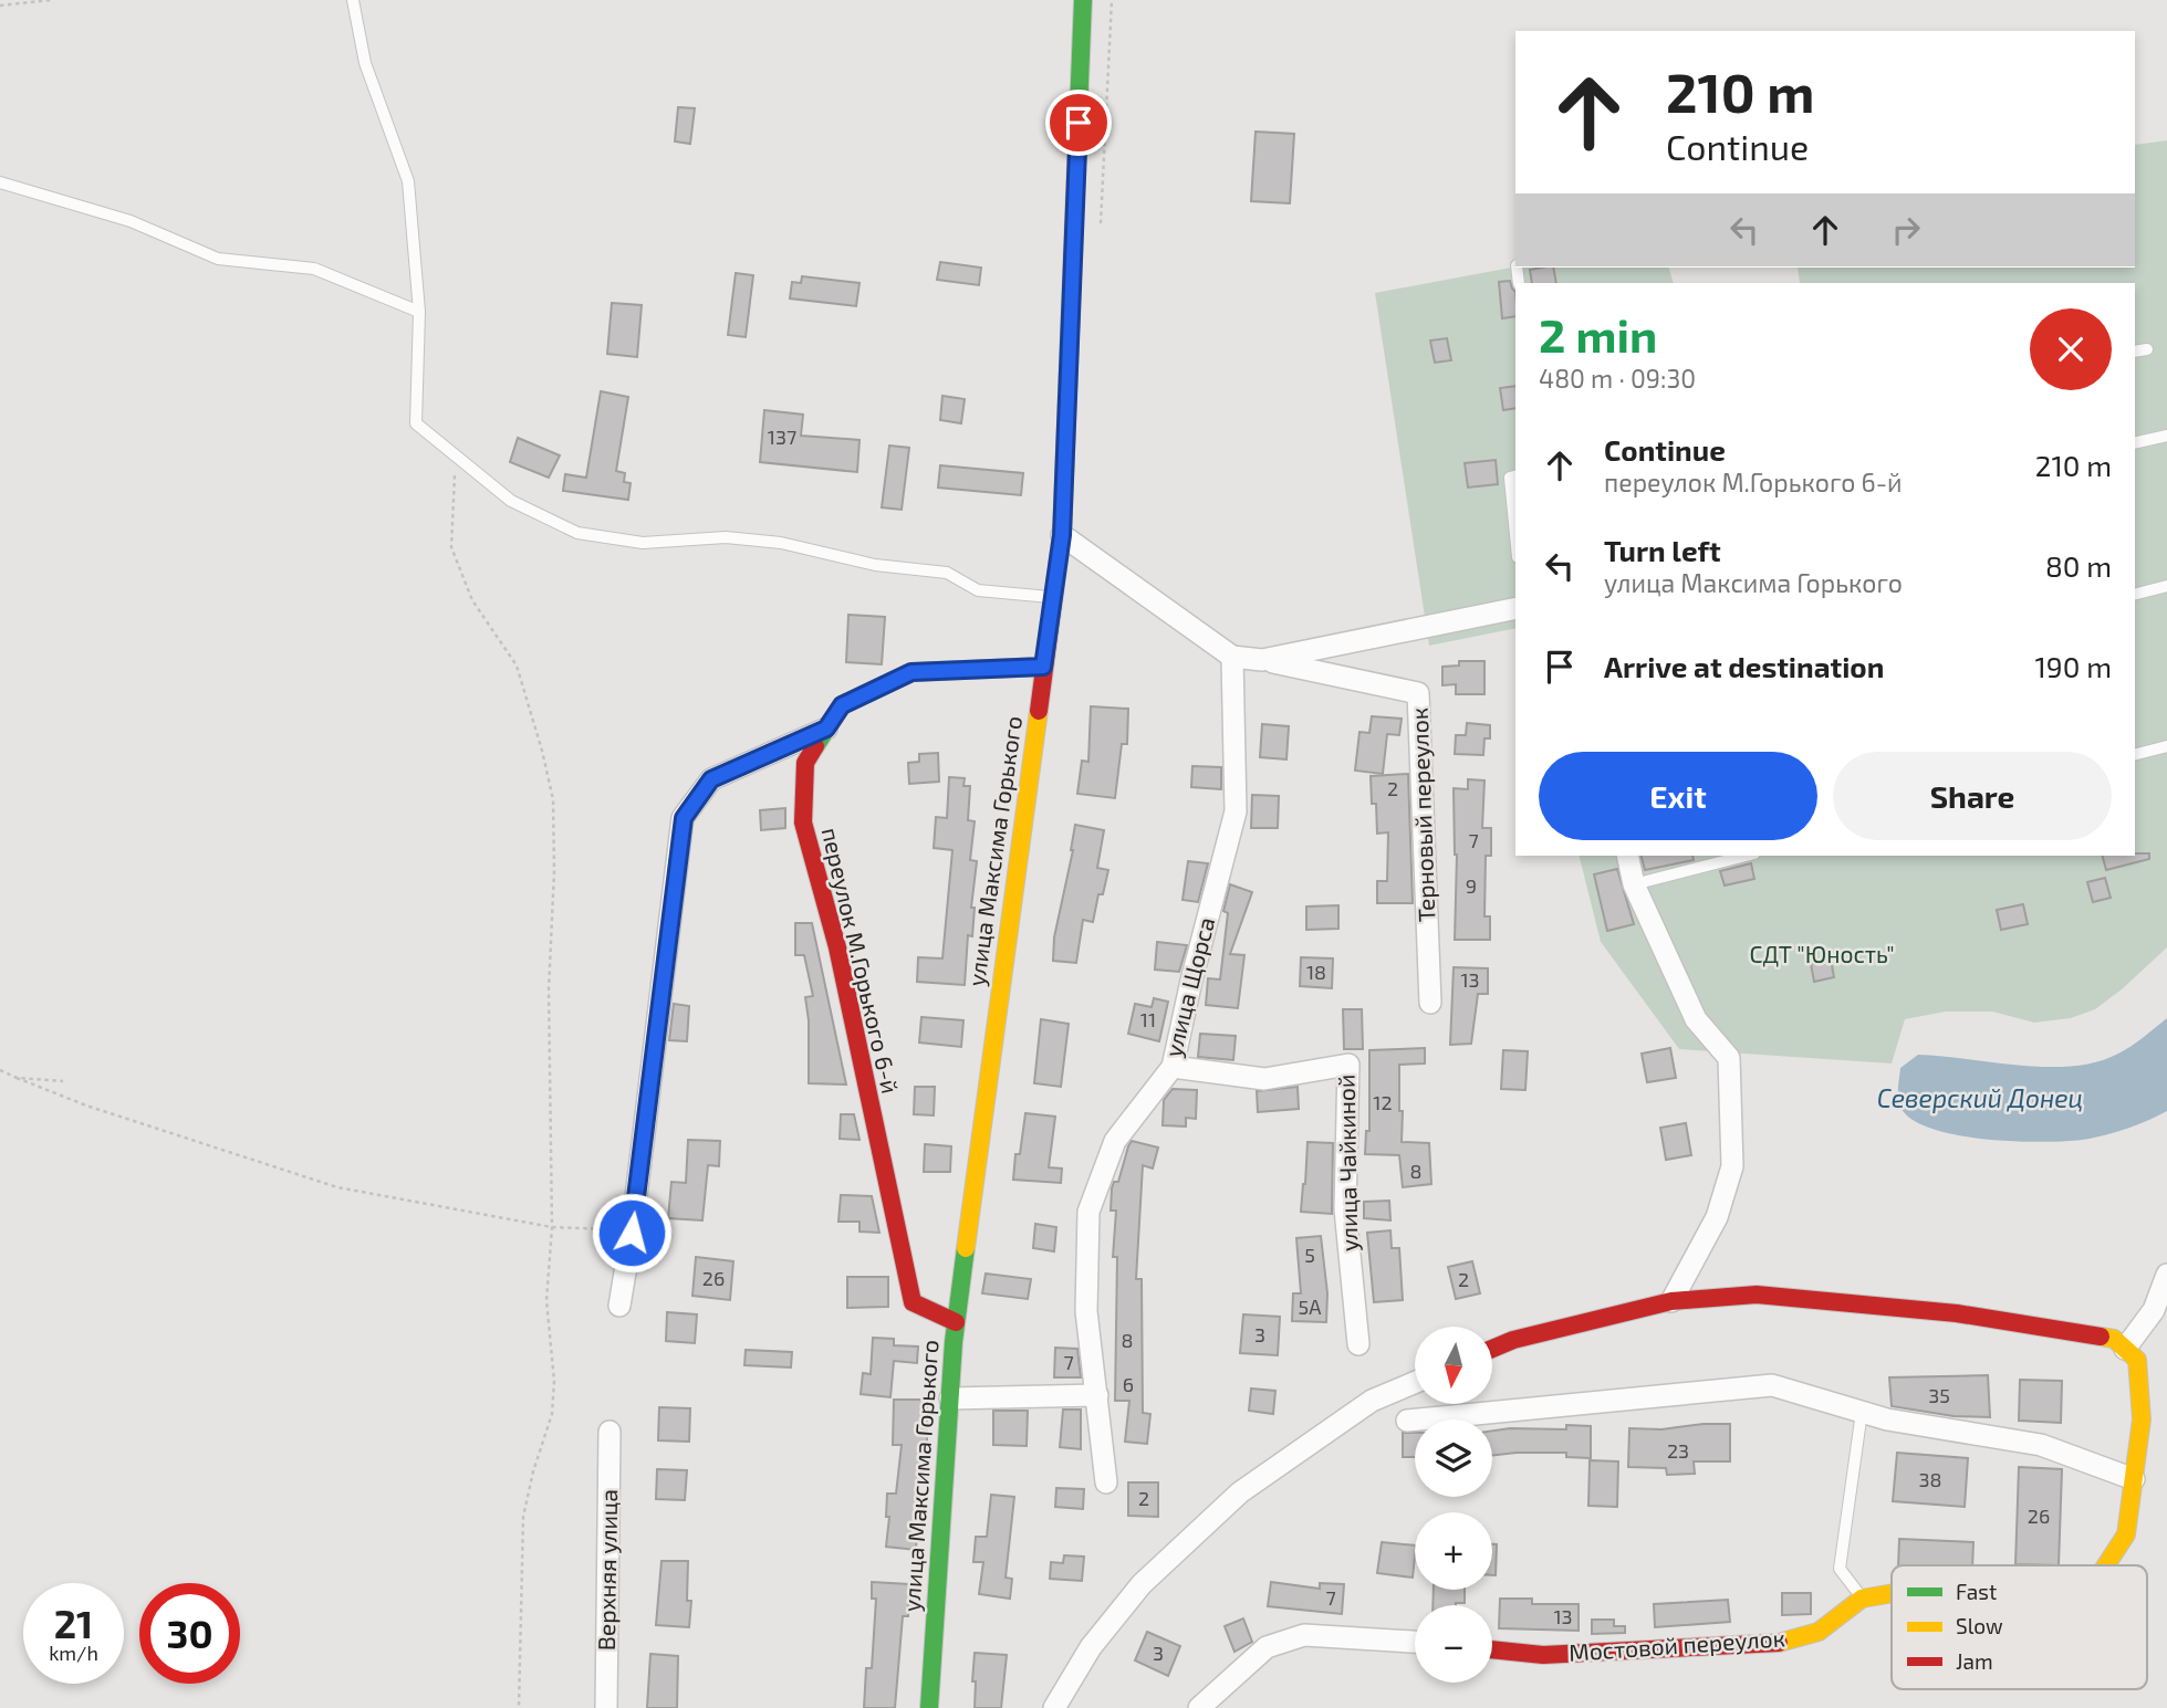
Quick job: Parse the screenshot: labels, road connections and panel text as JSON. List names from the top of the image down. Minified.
{"streets":{"street":["Терновый переулок","улица Максима Горького","переулок М.Горького 6-й","улица Щорса","улица Чайкиной","Верхняя улица","Мостовой переулок"]},"crossings":[["улица Максима Горького","переулок М.Горького 6-й"],["улица Щорса","улица Чайкиной"]],"water":["Северский Донец"],"parks":["СДТ \"Юность\""],"house_numbers":["137","2","7","9","18","13","11","12","8","5","26","2","5А","3","8","7","6","35","23","38","2","26","7","13","3"],"legend":["Fast","Slow","Jam"],"north":"bottom","page":{"turn":["210 m","Continue"],"heading":["2 min","480 m · 09:30"],"list":[{"name":"Continue","note":"переулок М.Горького 6-й","value":"210 m"},{"name":"Turn left","note":"улица Максима Горького","value":"80 m"},{"name":"Arrive at destination","value":"190 m"}],"buttons":["Exit","Share"],"map_buttons":["+","−"],"speed":"21 km/h","limit":"30"}}
